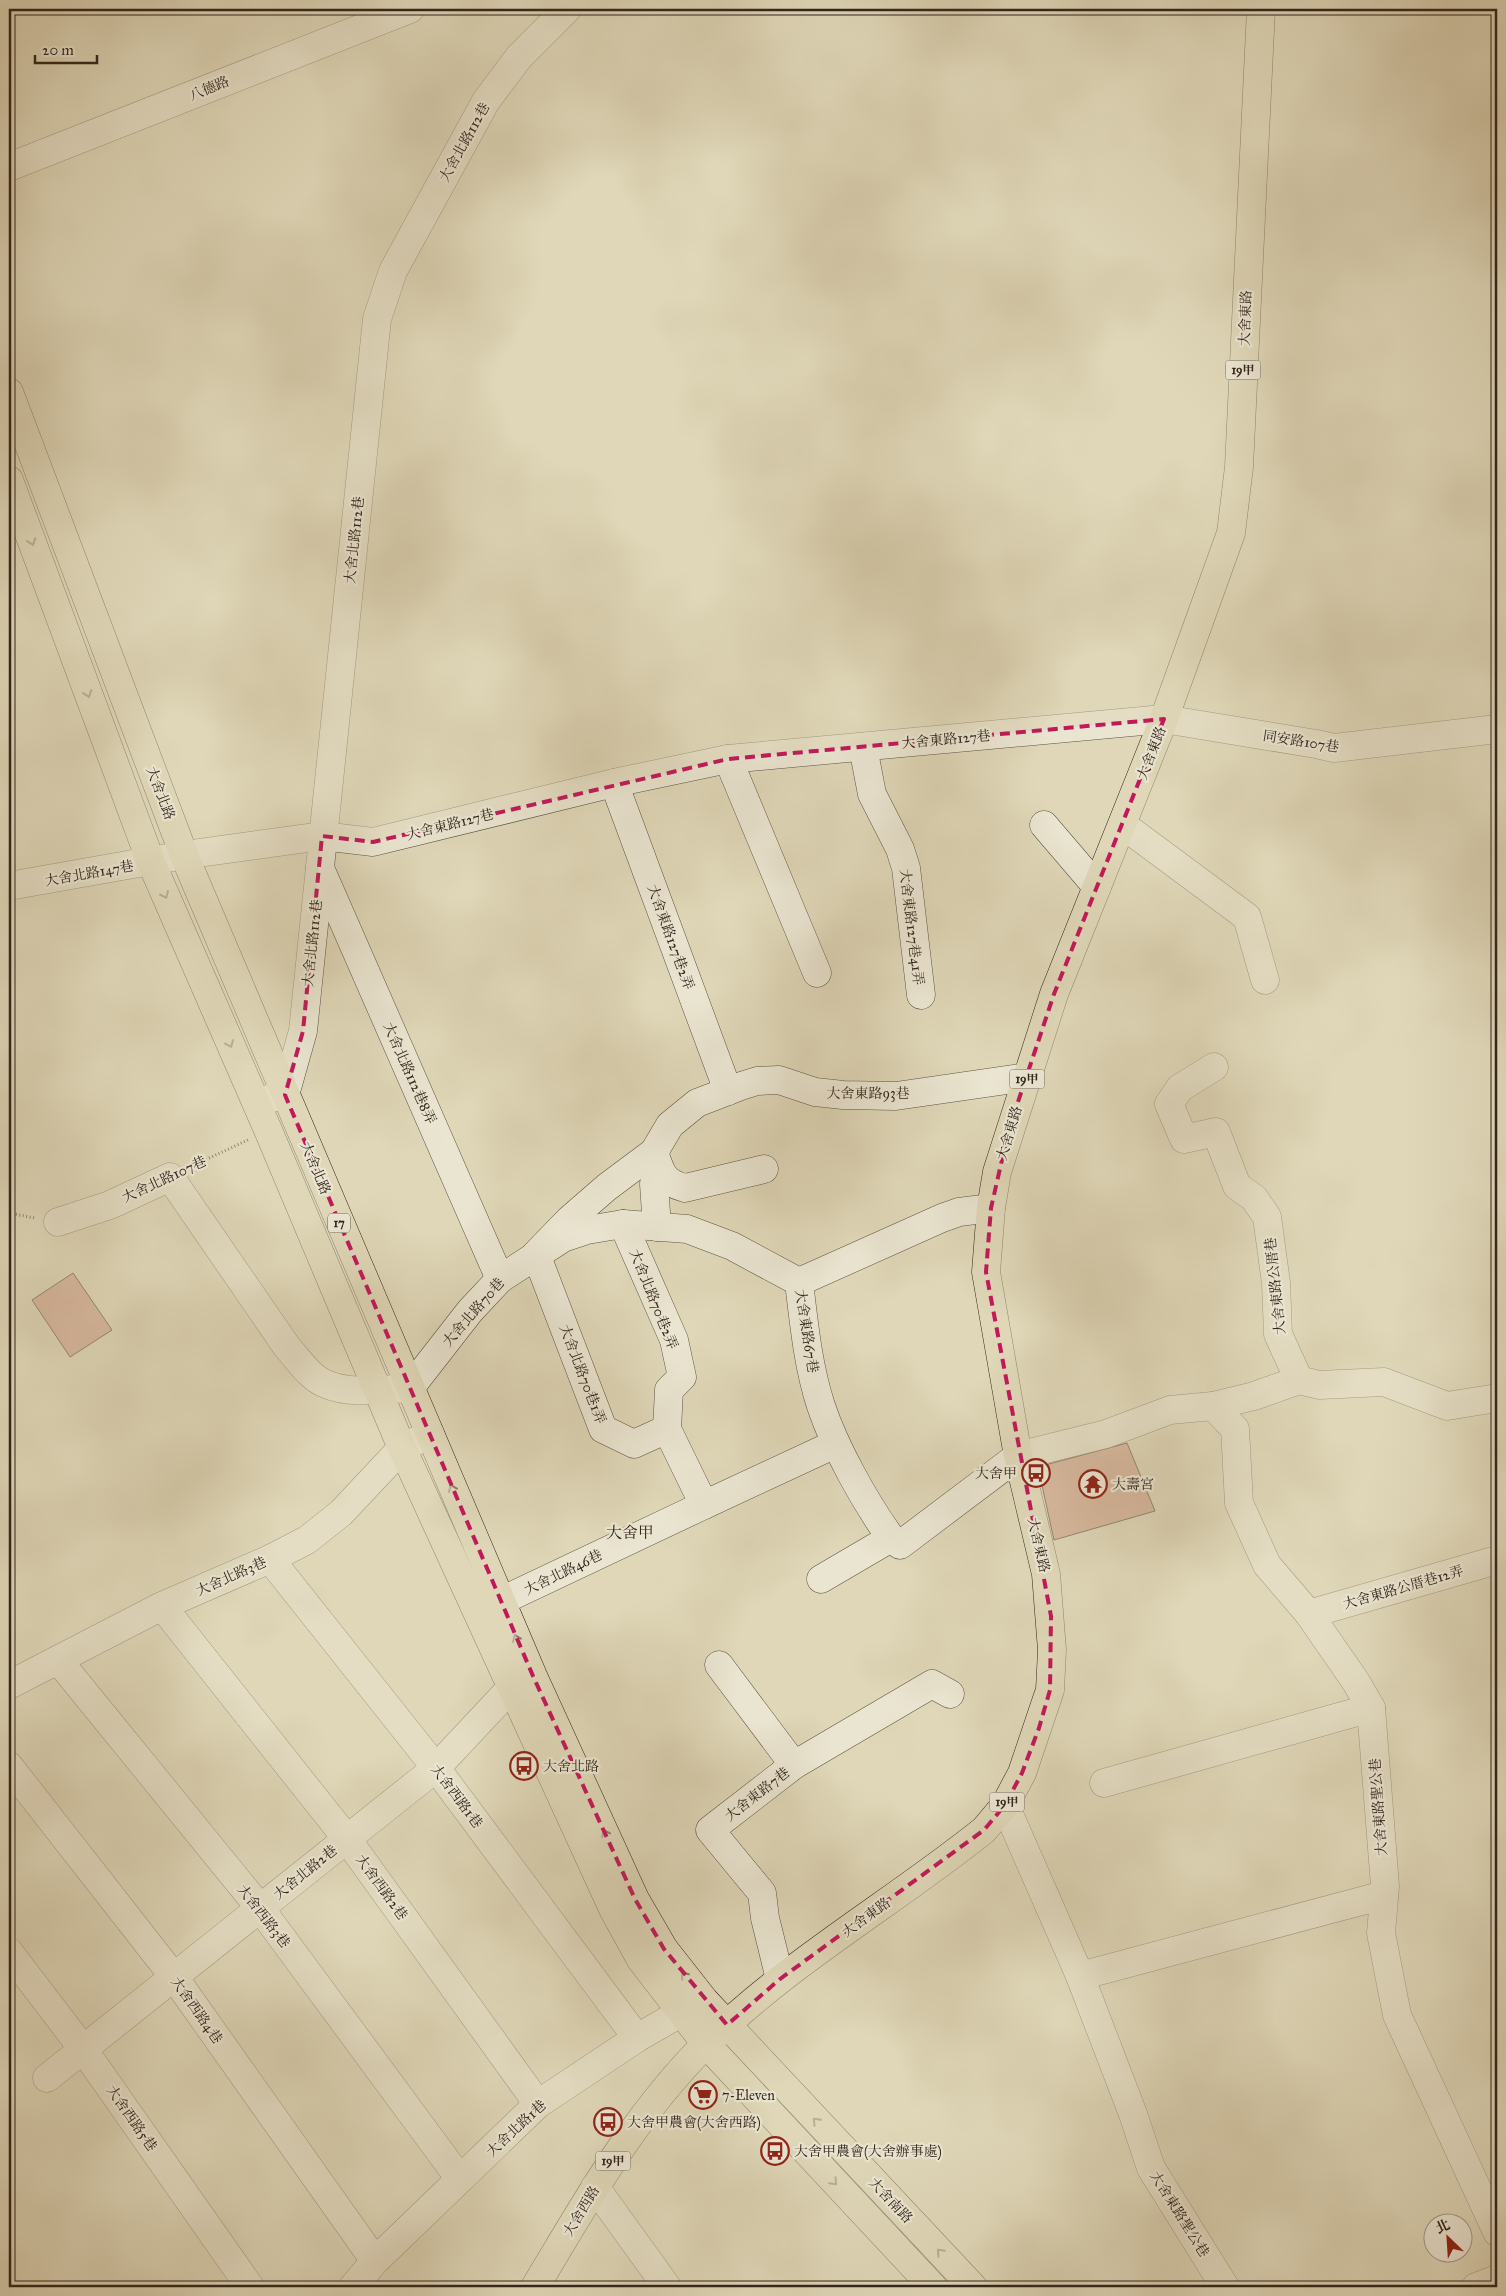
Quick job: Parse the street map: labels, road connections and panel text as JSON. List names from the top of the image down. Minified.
{"streets":{"main road":["大舍東路","19甲","大舍北路","17","大舍南路","大舍西路"],"street":["八德路","大舍北路112巷","大舍東路127巷","同安路107巷","大舍北路147巷","大舍東路127巷41弄","大舍東路127巷2弄","大舍北路112巷8弄","大舍東路93巷","大舍北路107巷","大舍東路公厝巷","大舍北路70巷2弄","大舍北路70巷","大舍東路67巷","大舍北路70巷1弄","大舍北路46巷","大舍北路3巷","大舍東路公厝巷12弄","大舍東路7巷","大舍西路1巷","大舍東路聖公巷","大舍北路2巷","大舍西路2巷","大舍西路3巷","大舍西路4巷","大舍西路5巷","大舍北路1巷"]},"crossings":[["大舍北路112巷","大舍東路127巷"],["大舍北路112巷","大舍北路"],["大舍北路112巷","大舍北路112巷8弄"],["大舍東路","大舍東路127巷"],["大舍東路","同安路107巷"],["大舍東路","大舍北路"],["大舍東路","大舍東路93巷"],["大舍東路","17"],["大舍東路","大舍東路67巷"],["大舍東路","大舍東路7巷"],["大舍東路","大舍東路聖公巷"],["大舍東路","大舍南路"],["大舍東路","大舍西路"],["大舍東路127巷","同安路107巷"],["大舍東路127巷","大舍北路"],["大舍東路127巷","大舍北路147巷"],["大舍東路127巷","大舍東路127巷41弄"],["大舍東路127巷","大舍東路127巷2弄"],["大舍北路","大舍北路147巷"],["大舍北路","大舍北路107巷"],["大舍北路","17"],["大舍北路","大舍北路70巷"],["大舍北路","大舍北路46巷"],["大舍北路","大舍北路3巷"],["大舍北路","大舍北路2巷"],["大舍北路","大舍北路1巷"],["大舍北路","大舍南路"],["大舍北路","大舍西路"],["大舍東路127巷2弄","大舍東路93巷"],["大舍北路112巷8弄","大舍北路70巷"],["大舍東路93巷","大舍北路70巷"],["大舍東路93巷","大舍北路70巷1弄"],["17","大舍西路"],["大舍北路70巷2弄","大舍北路70巷"],["大舍北路70巷2弄","大舍北路70巷1弄"],["大舍北路70巷","大舍東路67巷"],["大舍北路70巷","大舍北路70巷1弄"],["大舍東路67巷","大舍北路46巷"],["大舍北路3巷","大舍西路1巷"],["大舍北路3巷","大舍西路2巷"],["大舍北路3巷","大舍西路3巷"],["大舍東路公厝巷12弄","大舍東路聖公巷"],["大舍西路1巷","大舍北路2巷"],["大舍西路1巷","大舍北路1巷"],["大舍北路2巷","大舍西路2巷"],["大舍北路2巷","大舍西路3巷"],["大舍北路2巷","大舍西路4巷"],["大舍北路2巷","大舍西路5巷"],["大舍西路2巷","大舍北路1巷"],["大舍西路3巷","大舍北路1巷"],["大舍西路4巷","大舍北路1巷"]],"districts":["大舍甲"],"places":{"bus stop":["大舍甲","大舍北路","大舍甲農會(大舍西路)","大舍甲農會(大舍辦事處)"],"temple":["大壽宮"],"supermarket":["7-Eleven"]},"scale_bar":"20 m","north":"top left"}
